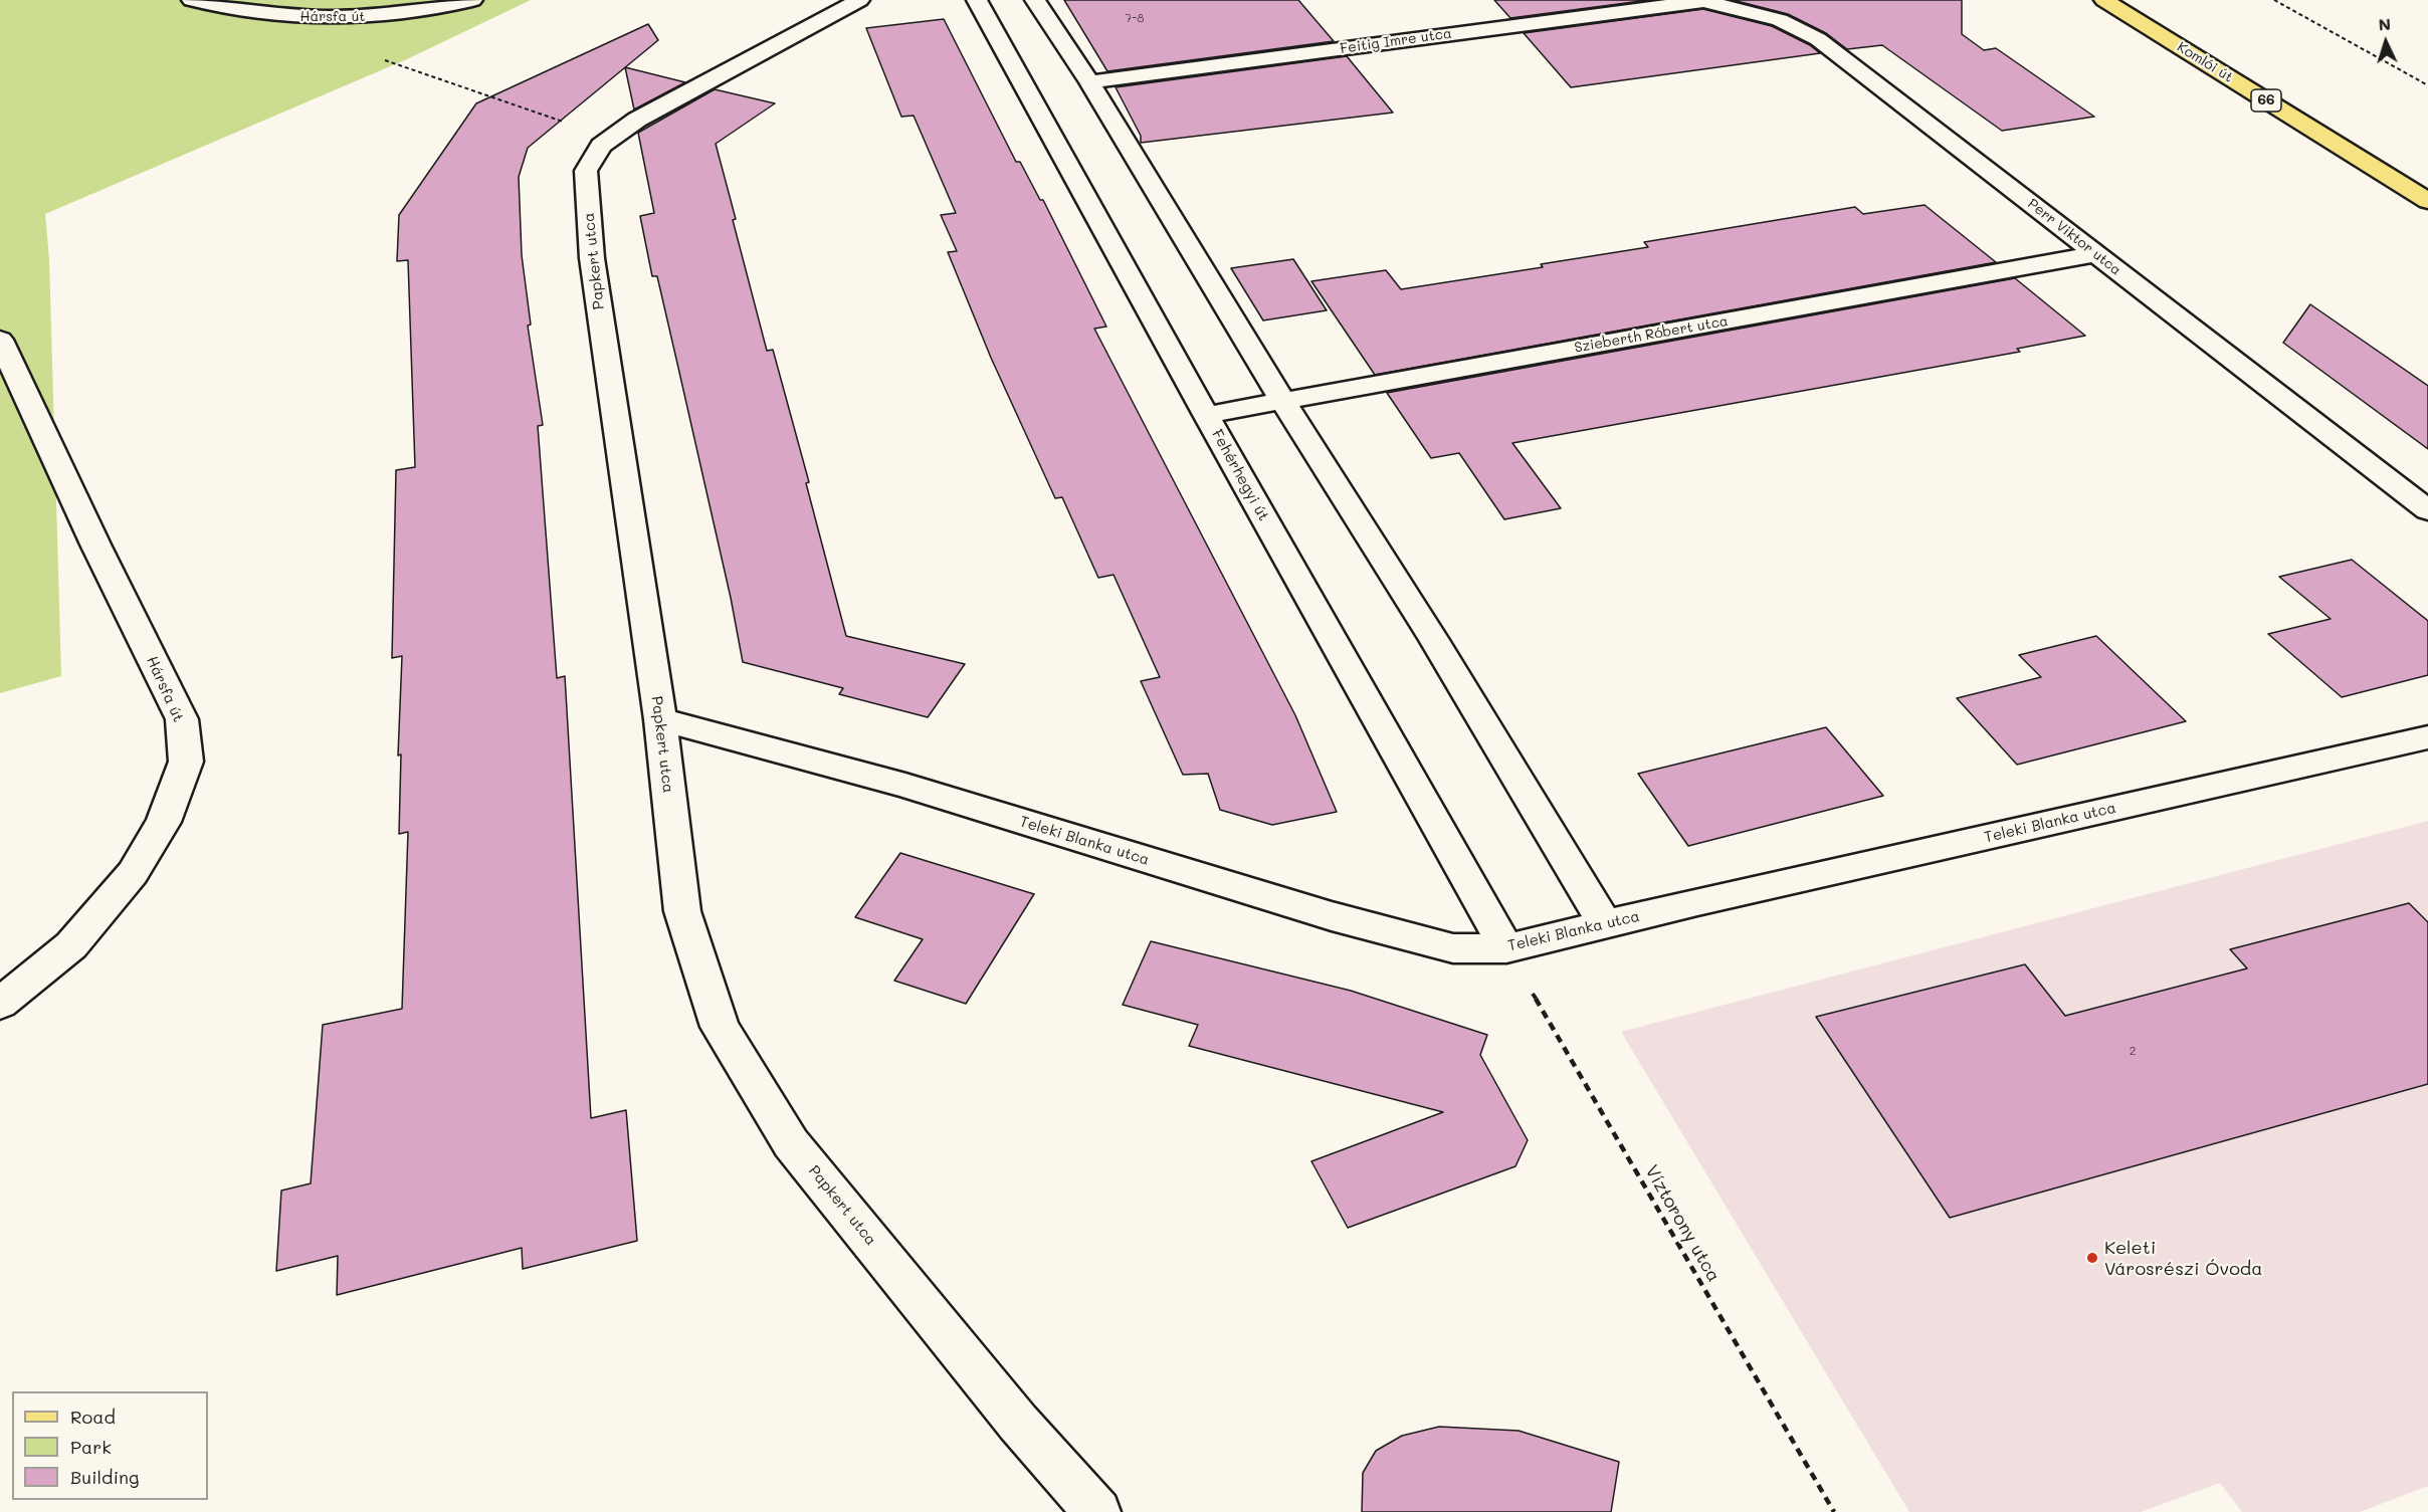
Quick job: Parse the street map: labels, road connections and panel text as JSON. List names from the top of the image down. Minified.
{"streets":{"main road":["Komlói út","66"],"street":["Hársfa út","Feitig Imre utca","Perr Viktor utca","Papkert utca","Szieberth Róbert utca","Fehérhegyi út","Teleki Blanka utca"],"path":["Víztorony utca"]},"crossings":[["Feitig Imre utca","Perr Viktor utca"],["Perr Viktor utca","Szieberth Róbert utca"],["Papkert utca","Teleki Blanka utca"],["Szieberth Róbert utca","Fehérhegyi út"],["Fehérhegyi út","Teleki Blanka utca"],["Fehérhegyi út","Víztorony utca"],["Teleki Blanka utca","Víztorony utca"]],"places":["Keleti Városrészi Óvoda"],"house_numbers":["7-8","2"],"legend":["Road","Park","Building"],"north":"top"}
